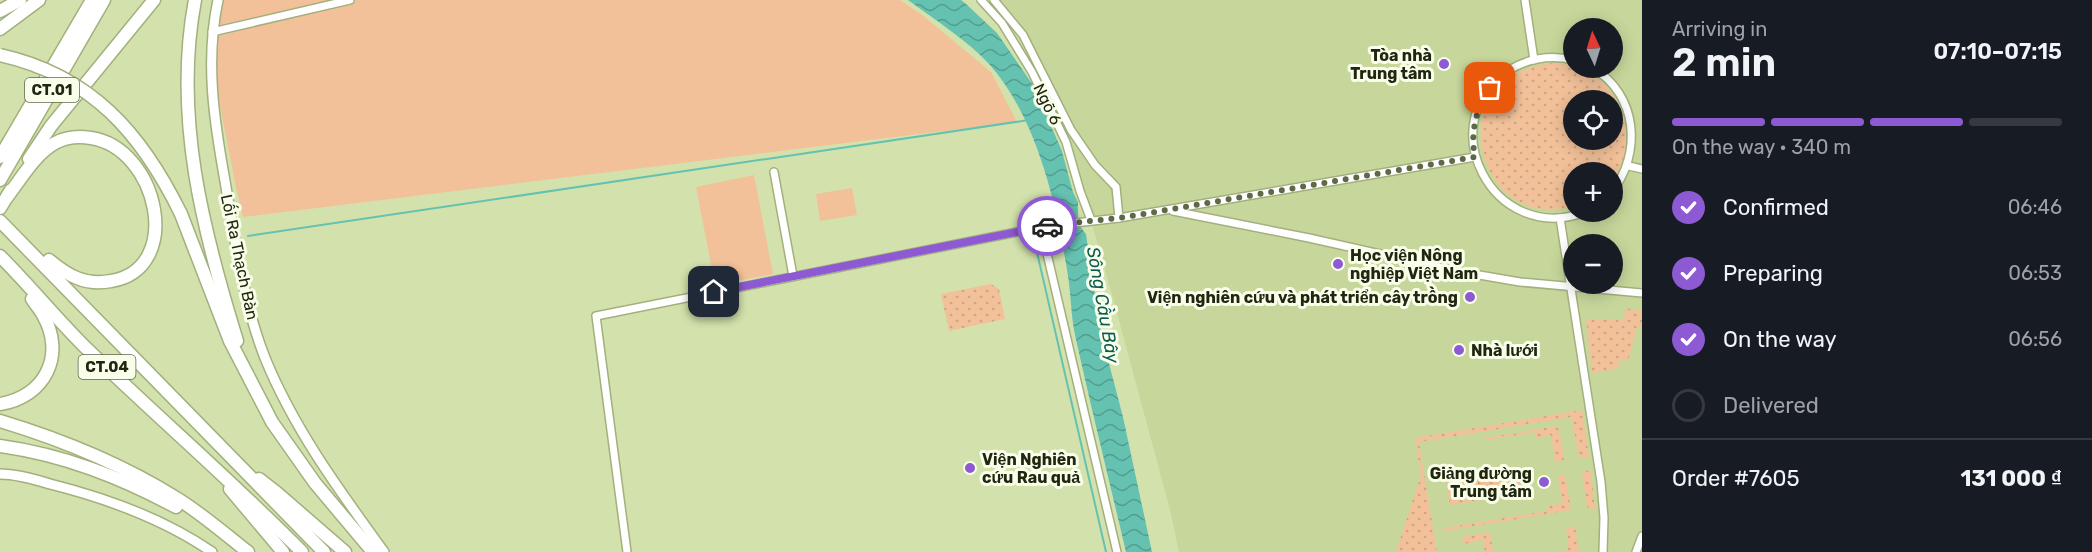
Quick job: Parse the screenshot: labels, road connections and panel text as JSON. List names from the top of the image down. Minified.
{"streets":{"highway":["CT.01","CT.04"],"main road":["Lối Ra Thạch Bàn"],"street":["Ngõ 6"]},"water":["Sông Cầu Bây"],"places":["Tòa nhà Trung tâm","Học viện Nông nghiệp Việt Nam","Viện nghiên cứu và phát triển cây trồng","Nhà lưới","Viện Nghiên cứu Rau quả","Giảng đường Trung tâm"],"north":"top","page":{"heading":["2 min","Arriving in","07:10–07:15"],"panel":["Order #7605","131 000 ₫"],"map_buttons":["+","−"],"bar":"On the way · 340 m","list":[["Confirmed","06:46"],["Preparing","06:53"],["On the way","06:56"],"Delivered"]}}
